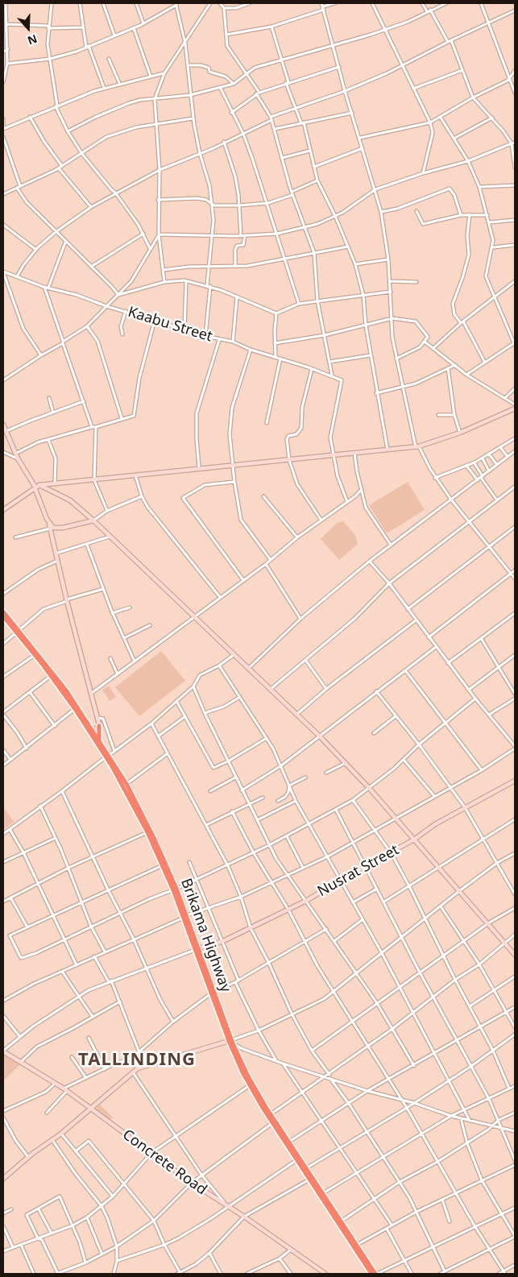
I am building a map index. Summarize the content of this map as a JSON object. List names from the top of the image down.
{
  "streets": {
    "highway": ["Brikama Highway"],
    "street": ["Kaabu Street", "Nusrat Street", "Concrete Road"]
  },
  "crossings": [
    ["Nusrat Street", "Brikama Highway"]
  ],
  "districts": ["TALLINDING"],
  "north": "bottom"
}
